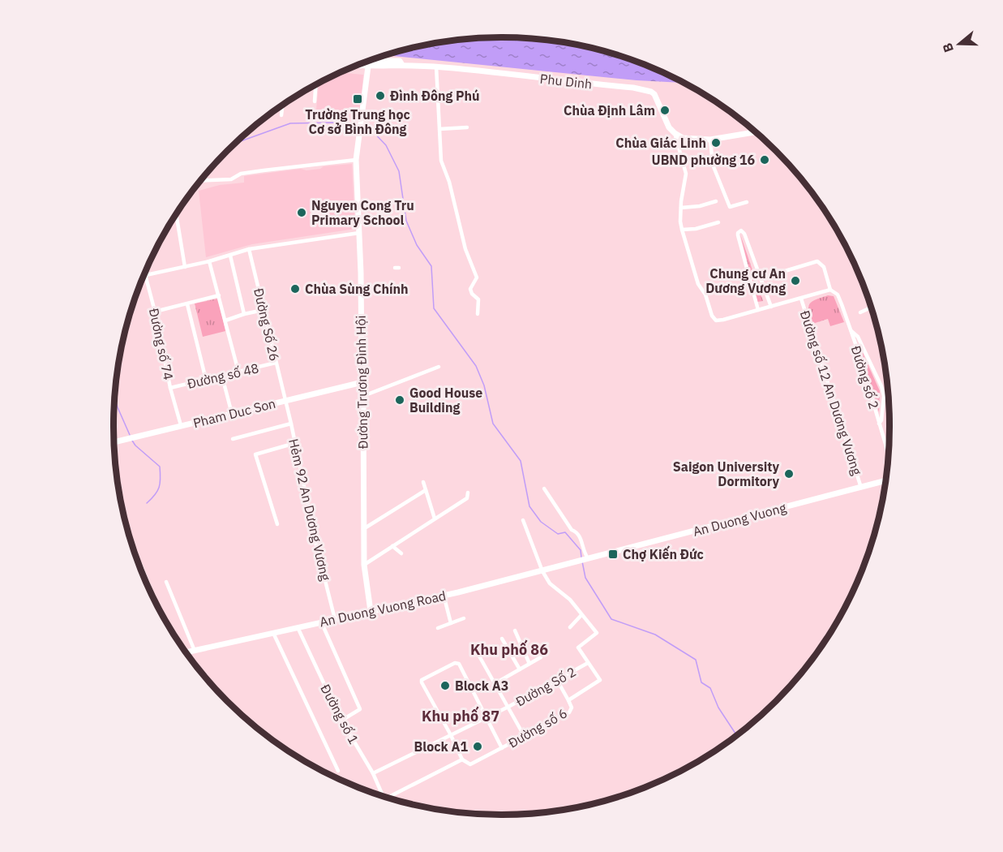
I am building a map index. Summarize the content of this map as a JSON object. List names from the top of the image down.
{
  "streets": {
    "street": [
      "Phu Dinh",
      "Đường Số 26",
      "Đường số 74",
      "Đường số 48",
      "Đường số 2",
      "Đường Trương Đình Hội",
      "Đường số 12 An Dương Vương",
      "Pham Duc Son",
      "Hẻm 92 An Dương Vương",
      "An Duong Vuong",
      "An Duong Vuong Road",
      "Đường Số 2",
      "Đường số 1",
      "Đường số 6"
    ]
  },
  "crossings": [
    ["Phu Dinh", "Đường Trương Đình Hội"],
    ["Đường Số 26", "Đường số 48"],
    ["Đường Số 26", "Pham Duc Son"],
    ["Đường Số 26", "Hẻm 92 An Dương Vương"],
    ["Đường số 74", "Đường số 48"],
    ["Đường số 74", "Pham Duc Son"],
    ["Đường số 48", "Pham Duc Son"],
    ["Đường Trương Đình Hội", "Pham Duc Son"],
    ["Đường Trương Đình Hội", "An Duong Vuong Road"],
    ["Đường số 12 An Dương Vương", "An Duong Vuong"],
    ["Pham Duc Son", "Hẻm 92 An Dương Vương"],
    ["Hẻm 92 An Dương Vương", "An Duong Vuong Road"],
    ["An Duong Vuong", "An Duong Vuong Road"],
    ["An Duong Vuong Road", "Đường số 1"],
    ["Đường Số 2", "Đường số 1"],
    ["Đường Số 2", "Đường số 6"]
  ],
  "districts": ["Khu phố 86", "Khu phố 87"],
  "places": {
    "other": [
      "Đình Đông Phú",
      "Chùa Định Lâm",
      "Chùa Giác Linh",
      "UBND phường 16",
      "Nguyen Cong Tru Primary School",
      "Chung cư An Dương Vương",
      "Chùa Sùng Chính",
      "Good House Building",
      "Saigon University Dormitory",
      "Block A3",
      "Block A1"
    ],
    "transit": ["Trường Trung học Cơ sở Bình Đông", "Chợ Kiến Đức"]
  },
  "north": "left"
}
